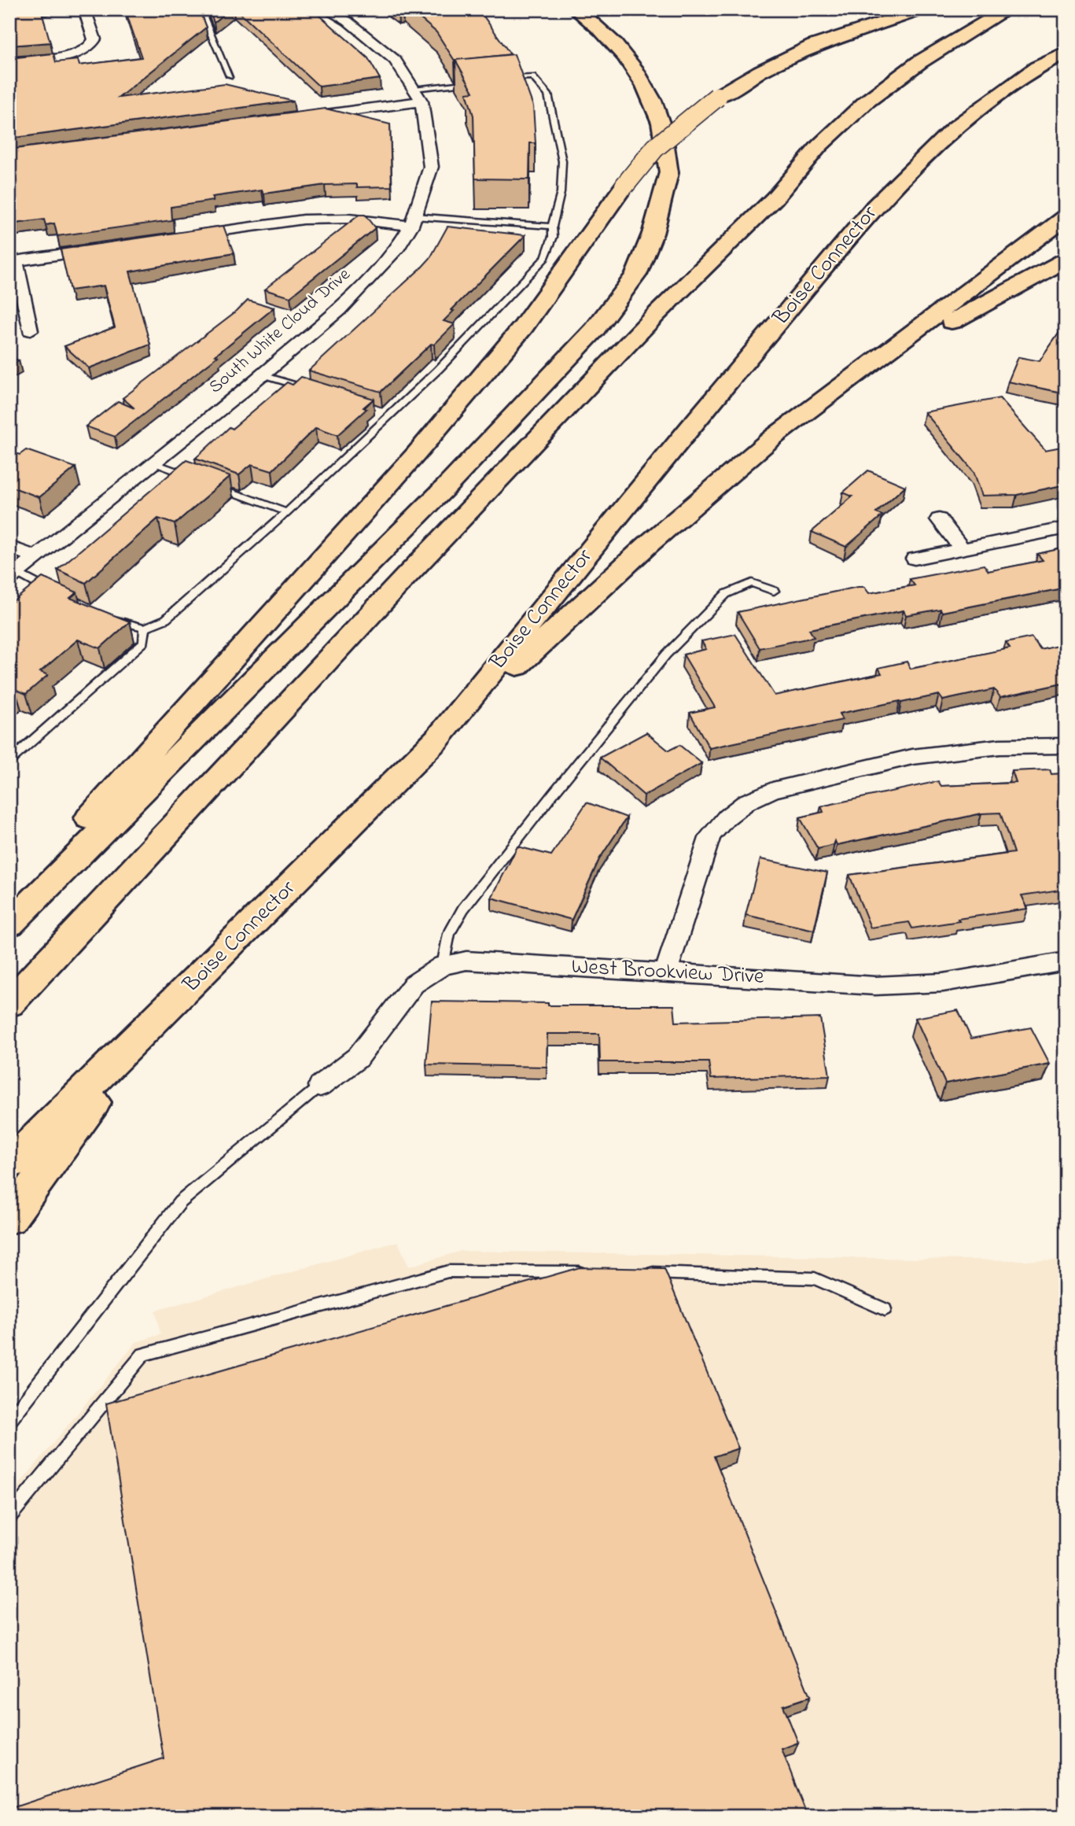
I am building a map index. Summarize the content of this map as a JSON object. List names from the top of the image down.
{
  "streets": {
    "highway": ["Boise Connector"],
    "street": ["South White Cloud Drive", "West Brookview Drive"]
  }
}
